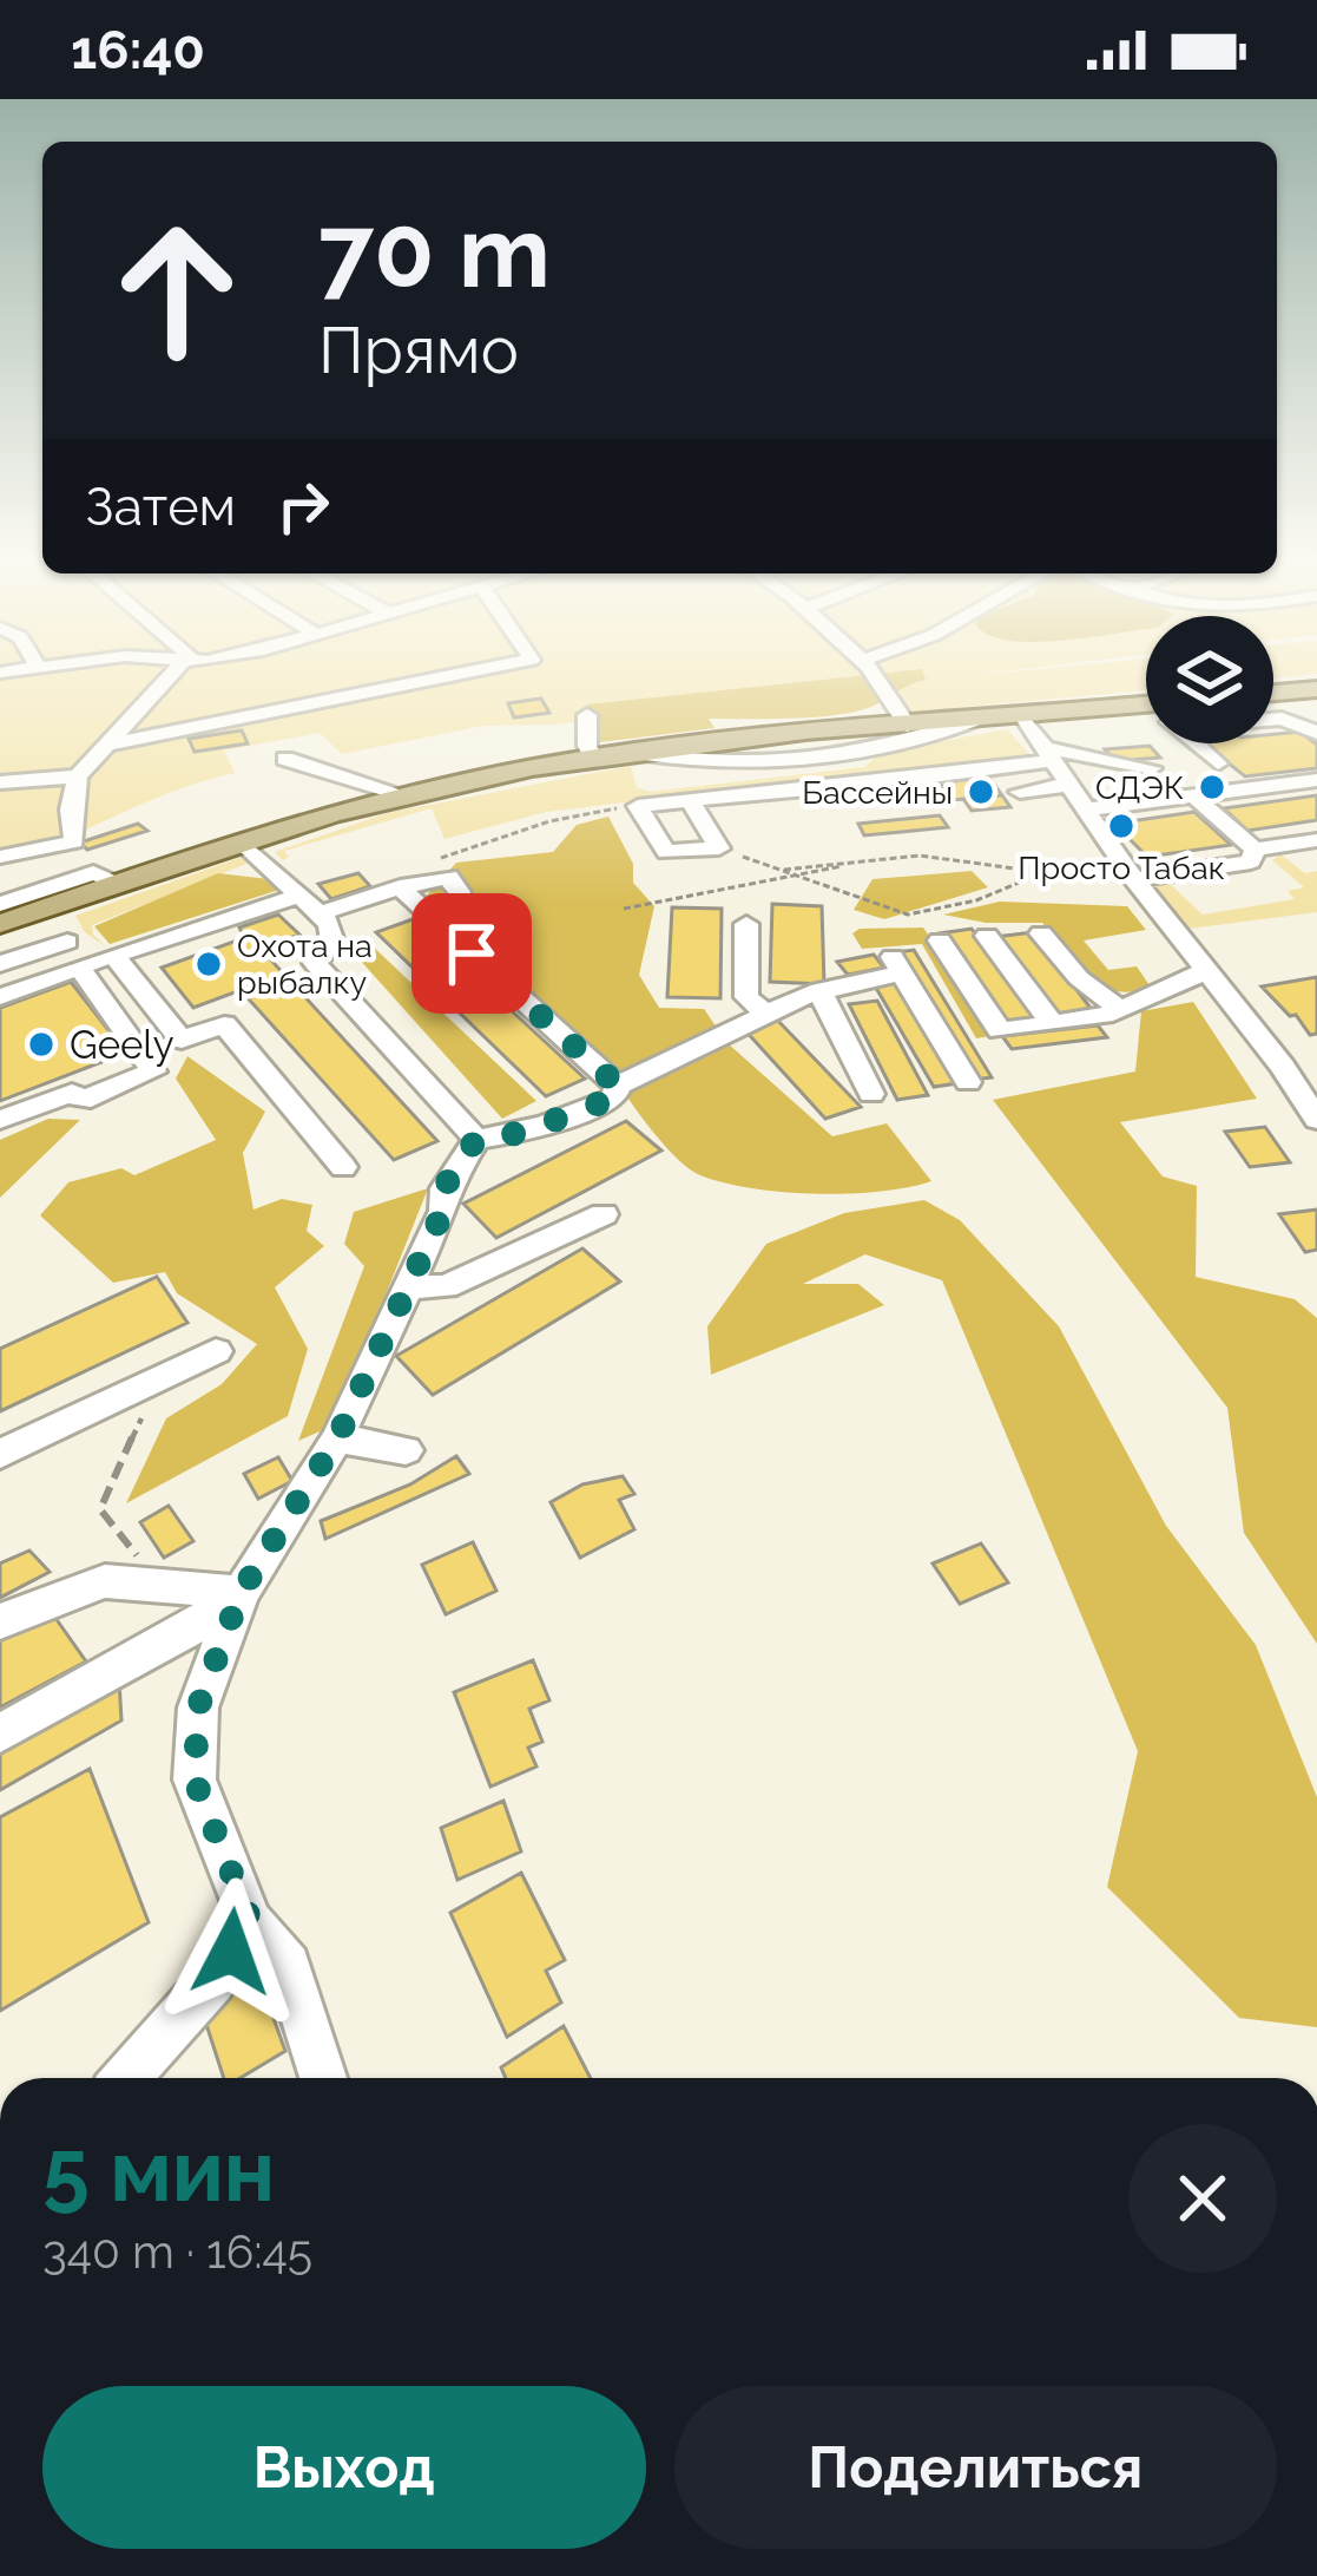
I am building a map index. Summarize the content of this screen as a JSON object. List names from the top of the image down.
{
  "places": [
    "СДЭК",
    "Бассейны",
    "Просто Табак",
    "Охота на рыбалку",
    "Geely"
  ],
  "page": {
    "status": "16:40",
    "turn": ["70 m", "Прямо"],
    "then": "Затем",
    "heading": ["5 мин", "340 m · 16:45"],
    "buttons": ["Выход", "Поделиться"]
  }
}
